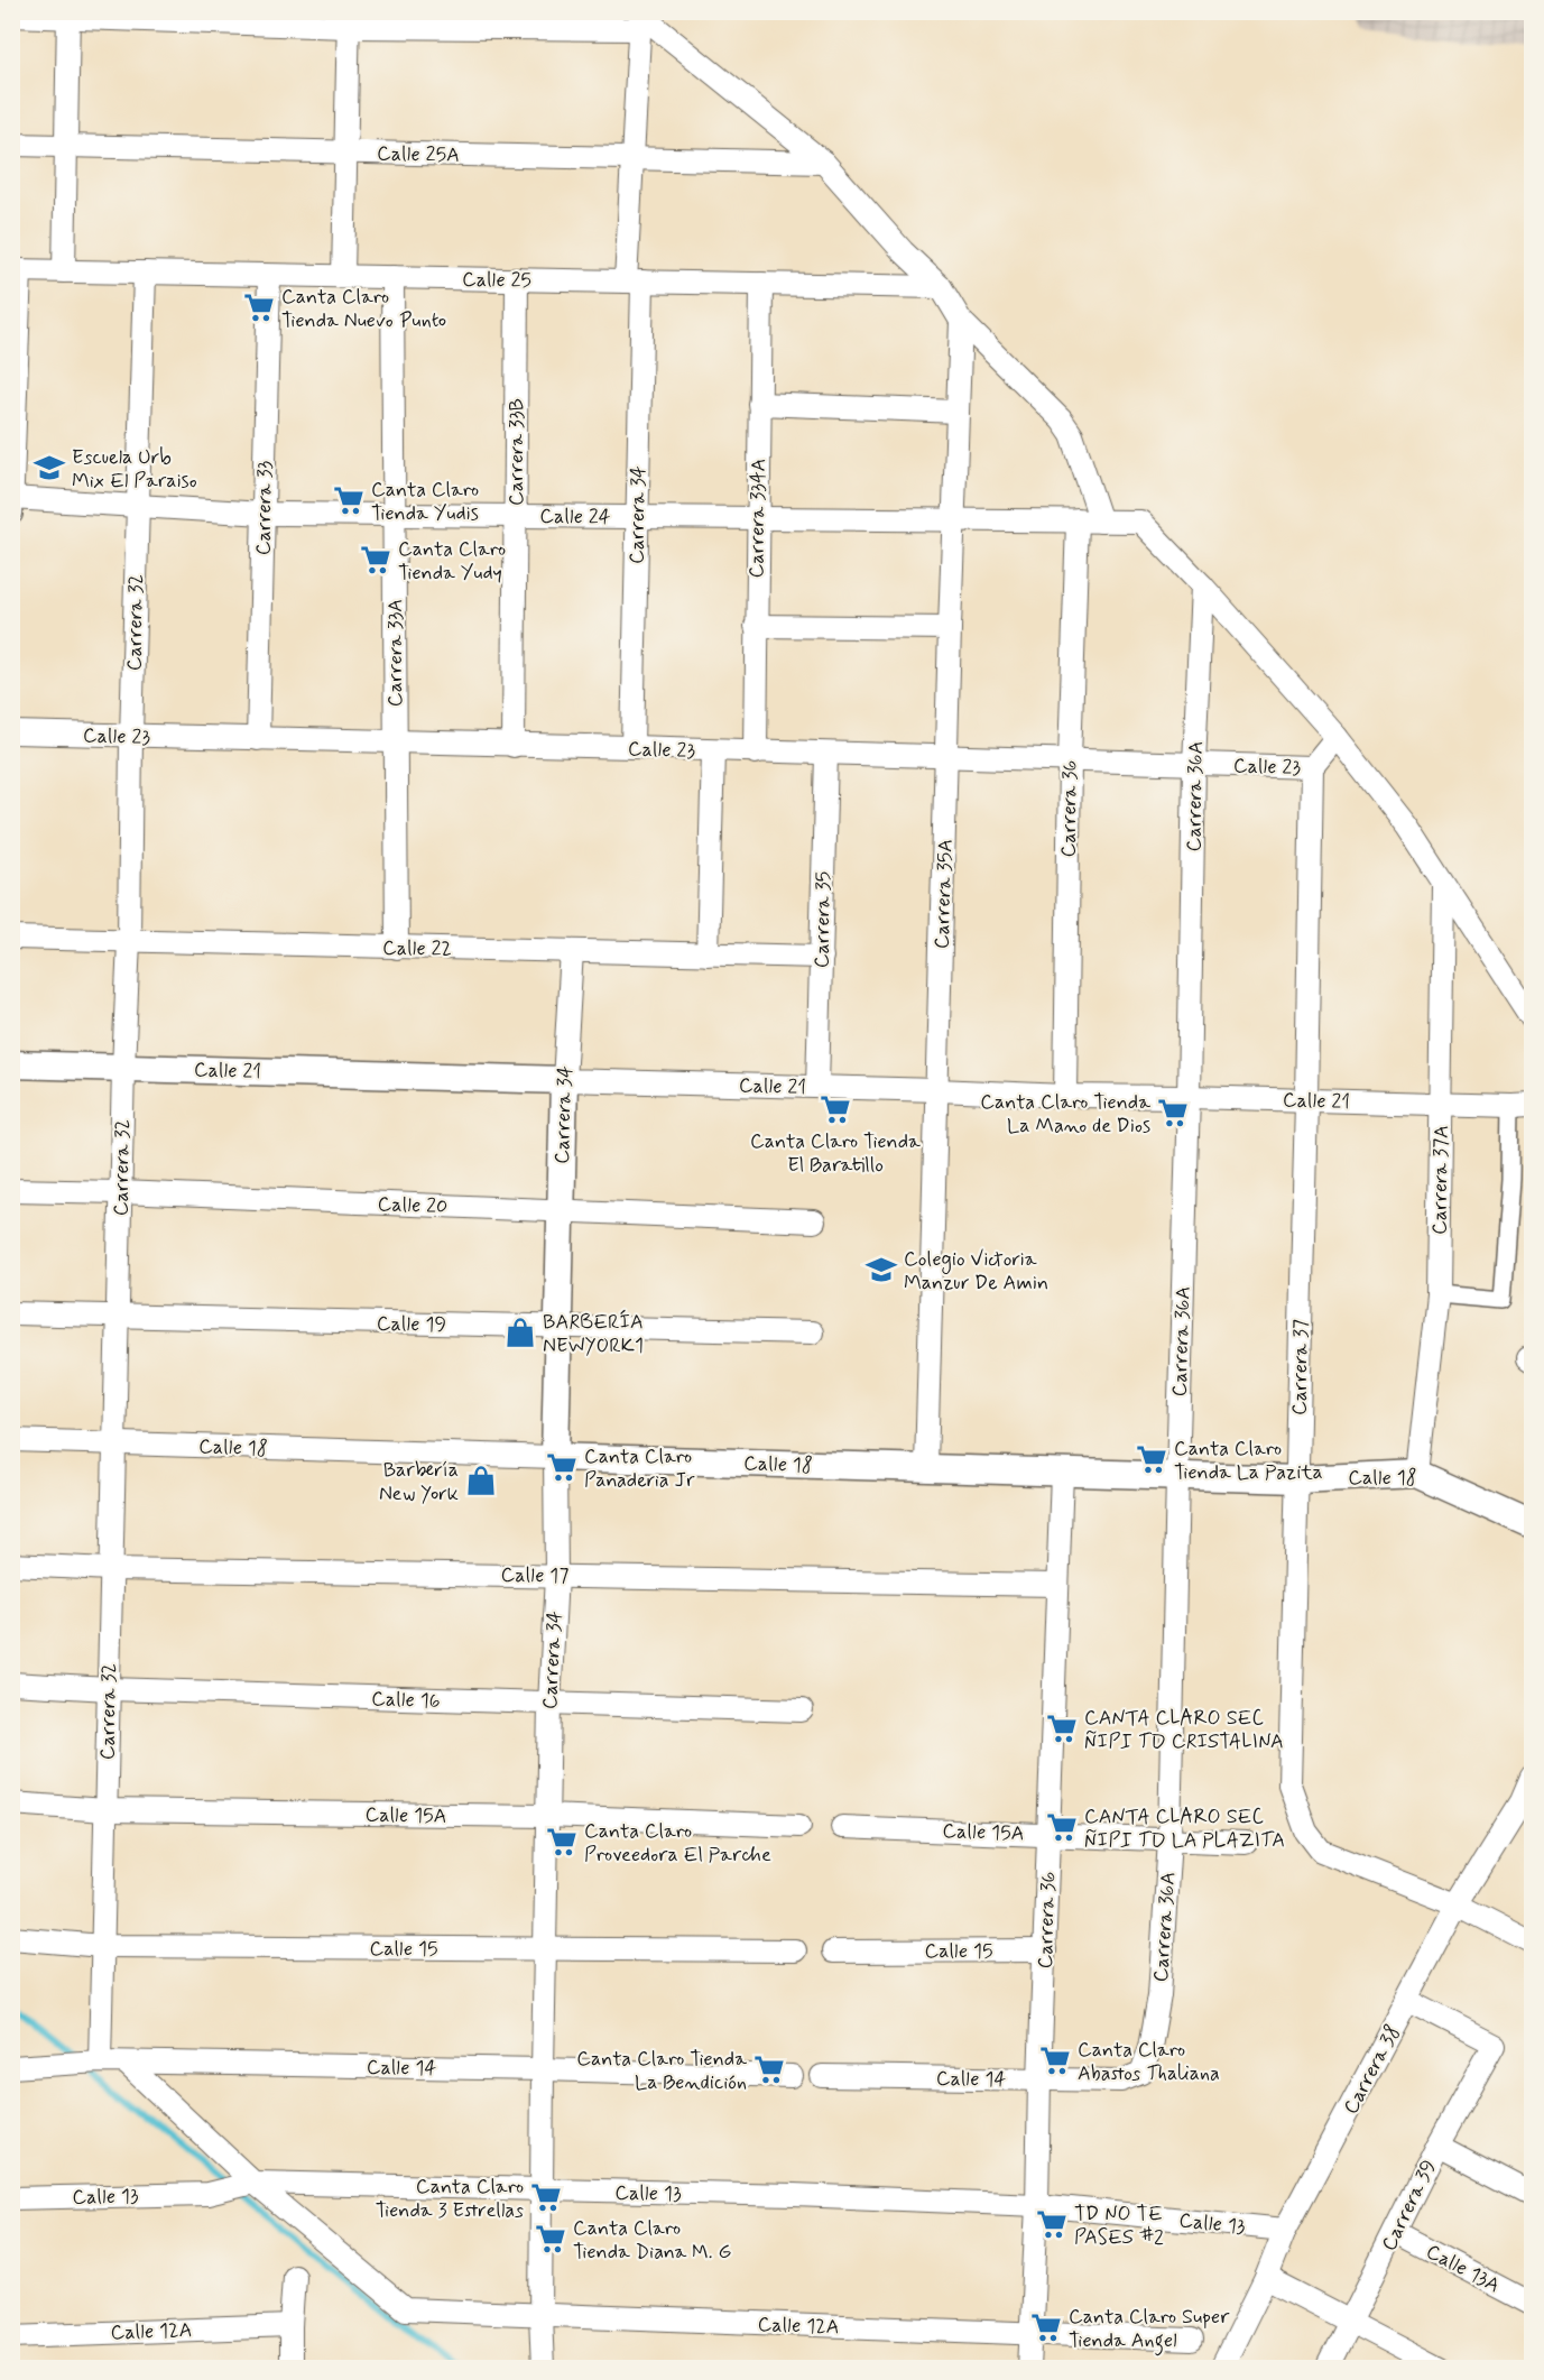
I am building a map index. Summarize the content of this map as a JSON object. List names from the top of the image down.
{
  "streets": {
    "street": [
      "Calle 25A",
      "Calle 25",
      "Carrera 33B",
      "Carrera 33",
      "Carrera 34",
      "Calle 24",
      "Carrera 334A",
      "Carrera 32",
      "Carrera 33A",
      "Calle 23",
      "Carrera 36A",
      "Carrera 36",
      "Carrera 35A",
      "Carrera 35",
      "Calle 22",
      "Calle 21",
      "Carrera 37A",
      "Calle 20",
      "Calle 19",
      "Carrera 37",
      "Calle 18",
      "Calle 17",
      "Calle 16",
      "Calle 15A",
      "Calle 15",
      "Calle 14",
      "Carrera 38",
      "Calle 13",
      "Carrera 39",
      "Calle 13A",
      "Calle 12A"
    ]
  },
  "crossings": [
    ["Calle 25A", "Carrera 34"],
    ["Calle 25", "Carrera 33B"],
    ["Calle 25", "Carrera 33"],
    ["Calle 25", "Carrera 34"],
    ["Calle 25", "Carrera 334A"],
    ["Calle 25", "Carrera 32"],
    ["Calle 25", "Carrera 33A"],
    ["Carrera 33B", "Calle 24"],
    ["Carrera 33B", "Calle 23"],
    ["Carrera 33", "Calle 24"],
    ["Carrera 33", "Calle 23"],
    ["Carrera 34", "Calle 24"],
    ["Carrera 34", "Calle 23"],
    ["Carrera 34", "Calle 22"],
    ["Carrera 34", "Calle 21"],
    ["Carrera 34", "Calle 20"],
    ["Carrera 34", "Calle 19"],
    ["Carrera 34", "Calle 18"],
    ["Carrera 34", "Calle 17"],
    ["Carrera 34", "Calle 16"],
    ["Carrera 34", "Calle 15A"],
    ["Carrera 34", "Calle 15"],
    ["Carrera 34", "Calle 14"],
    ["Carrera 34", "Calle 13"],
    ["Carrera 34", "Calle 12A"],
    ["Calle 24", "Carrera 334A"],
    ["Calle 24", "Carrera 32"],
    ["Calle 24", "Carrera 33A"],
    ["Calle 24", "Carrera 36A"],
    ["Calle 24", "Carrera 36"],
    ["Calle 24", "Carrera 35A"],
    ["Carrera 334A", "Calle 23"],
    ["Carrera 32", "Calle 23"],
    ["Carrera 32", "Calle 22"],
    ["Carrera 32", "Calle 21"],
    ["Carrera 32", "Calle 20"],
    ["Carrera 32", "Calle 19"],
    ["Carrera 32", "Calle 18"],
    ["Carrera 32", "Calle 17"],
    ["Carrera 32", "Calle 16"],
    ["Carrera 32", "Calle 15A"],
    ["Carrera 32", "Calle 15"],
    ["Carrera 32", "Calle 14"],
    ["Carrera 33A", "Calle 23"],
    ["Carrera 33A", "Calle 22"],
    ["Calle 23", "Carrera 36A"],
    ["Calle 23", "Carrera 36"],
    ["Calle 23", "Carrera 35A"],
    ["Calle 23", "Carrera 35"],
    ["Calle 23", "Carrera 37"],
    ["Carrera 36A", "Calle 21"],
    ["Carrera 36A", "Calle 18"],
    ["Carrera 36A", "Calle 15A"],
    ["Carrera 36A", "Calle 14"],
    ["Carrera 36", "Calle 21"],
    ["Carrera 36", "Calle 18"],
    ["Carrera 36", "Calle 17"],
    ["Carrera 36", "Calle 15A"],
    ["Carrera 36", "Calle 15"],
    ["Carrera 36", "Calle 14"],
    ["Carrera 36", "Calle 13"],
    ["Carrera 36", "Calle 12A"],
    ["Carrera 35A", "Calle 21"],
    ["Carrera 35A", "Calle 18"],
    ["Carrera 35", "Calle 22"],
    ["Carrera 35", "Calle 21"],
    ["Calle 21", "Carrera 37A"],
    ["Calle 21", "Carrera 37"],
    ["Carrera 37A", "Calle 18"],
    ["Carrera 37", "Calle 18"],
    ["Carrera 37", "Carrera 38"],
    ["Carrera 38", "Calle 13"],
    ["Carrera 38", "Carrera 39"],
    ["Calle 13", "Calle 12A"],
    ["Carrera 39", "Calle 13A"]
  ],
  "places": {
    "supermarket": [
      "Canta Claro Tienda Nuevo Punto",
      "Canta Claro Tienda Yudis",
      "Canta Claro Tienda Yudy",
      "Canta Claro Tienda El Baratillo",
      "Canta Claro Tienda La Mano de Dios",
      "Canta Claro Tienda La Pazita",
      "Canta Claro Panaderia Jr",
      "CANTA CLARO SEC ÑIPI TD CRISTALINA",
      "CANTA CLARO SEC ÑIPI TD LA PLAZITA",
      "Canta Claro Proveedora El Parche",
      "Canta Claro Abastos Thaliana",
      "Canta Claro Tienda La Bendición",
      "Canta Claro Tienda 3 Estrellas",
      "TD NO TE PASES #2",
      "Canta Claro Tienda Diana M. G",
      "Canta Claro Super Tienda Angel"
    ],
    "school or university": ["Escuela Urb Mix El Paraiso", "Colegio Victoria Manzur De Amin"],
    "shop": ["BARBERÍA NEWYORK1", "Barbería New York"]
  }
}
